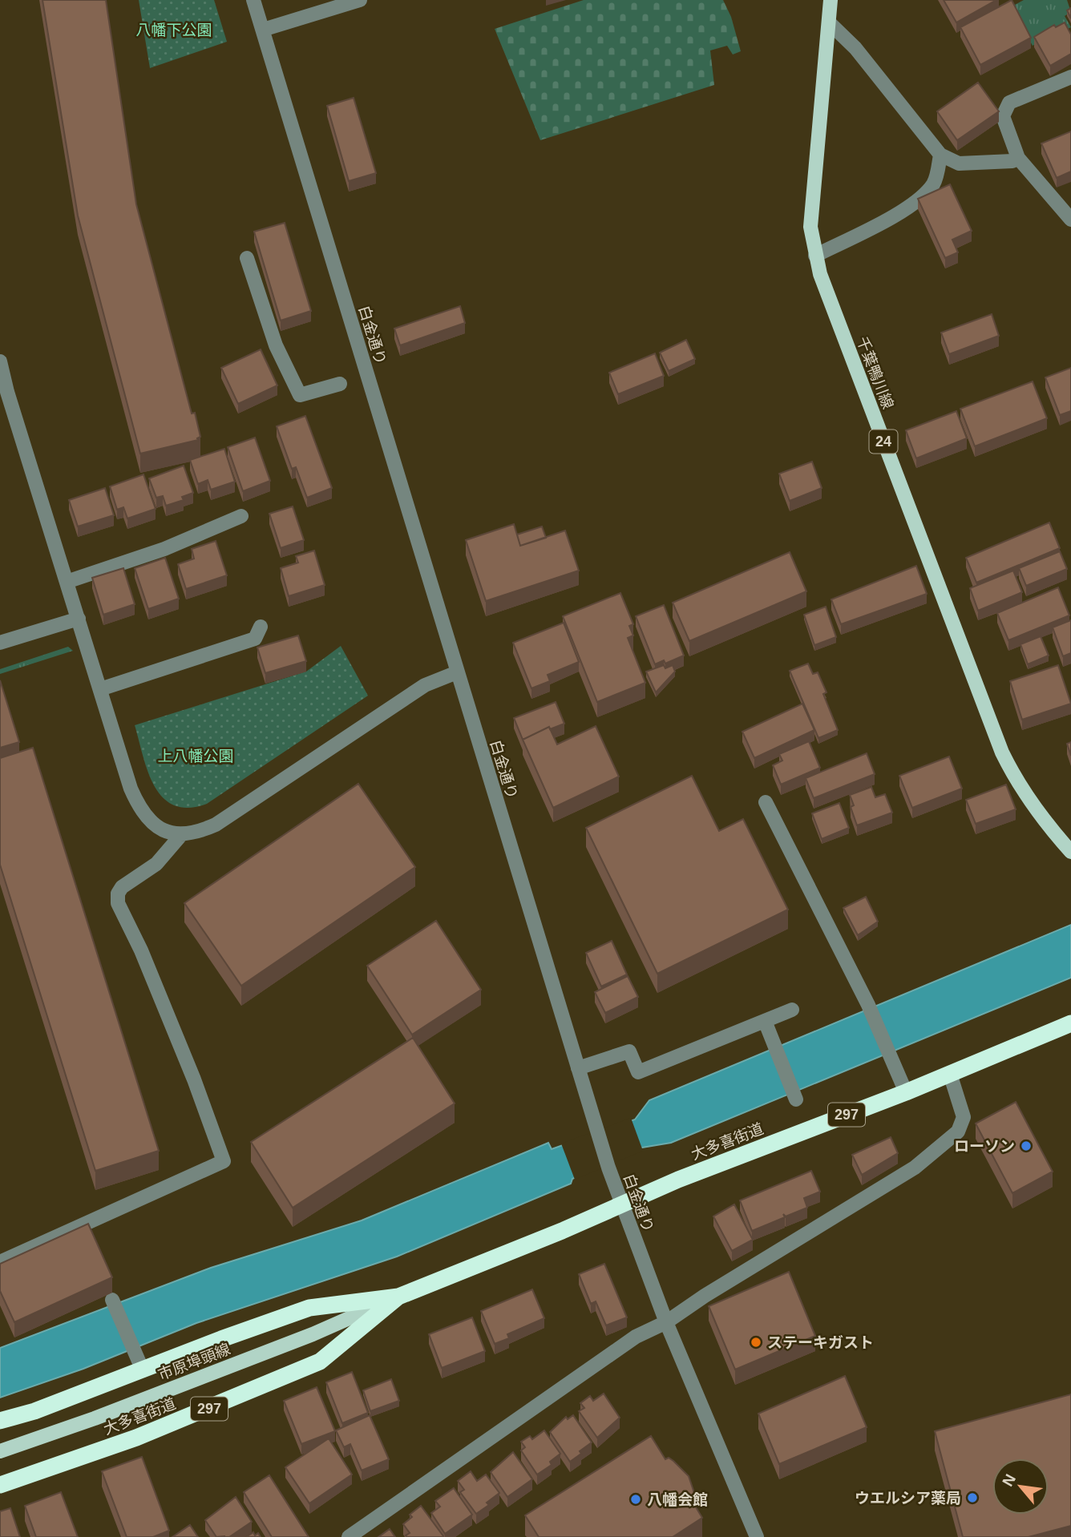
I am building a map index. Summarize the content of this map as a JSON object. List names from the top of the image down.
{
  "streets": {
    "highway": ["297", "大多喜街道"],
    "main road": ["千葉鴨川線", "24", "市原埠頭線"],
    "street": ["白金通り"]
  },
  "crossings": [
    ["白金通り", "大多喜街道"],
    ["大多喜街道", "市原埠頭線"]
  ],
  "parks": ["八幡下公園", "上八幡公園"],
  "places": [
    "ローソン",
    "ステーキガスト",
    "ウエルシア薬局",
    "八幡会館"
  ],
  "north": "top left"
}
